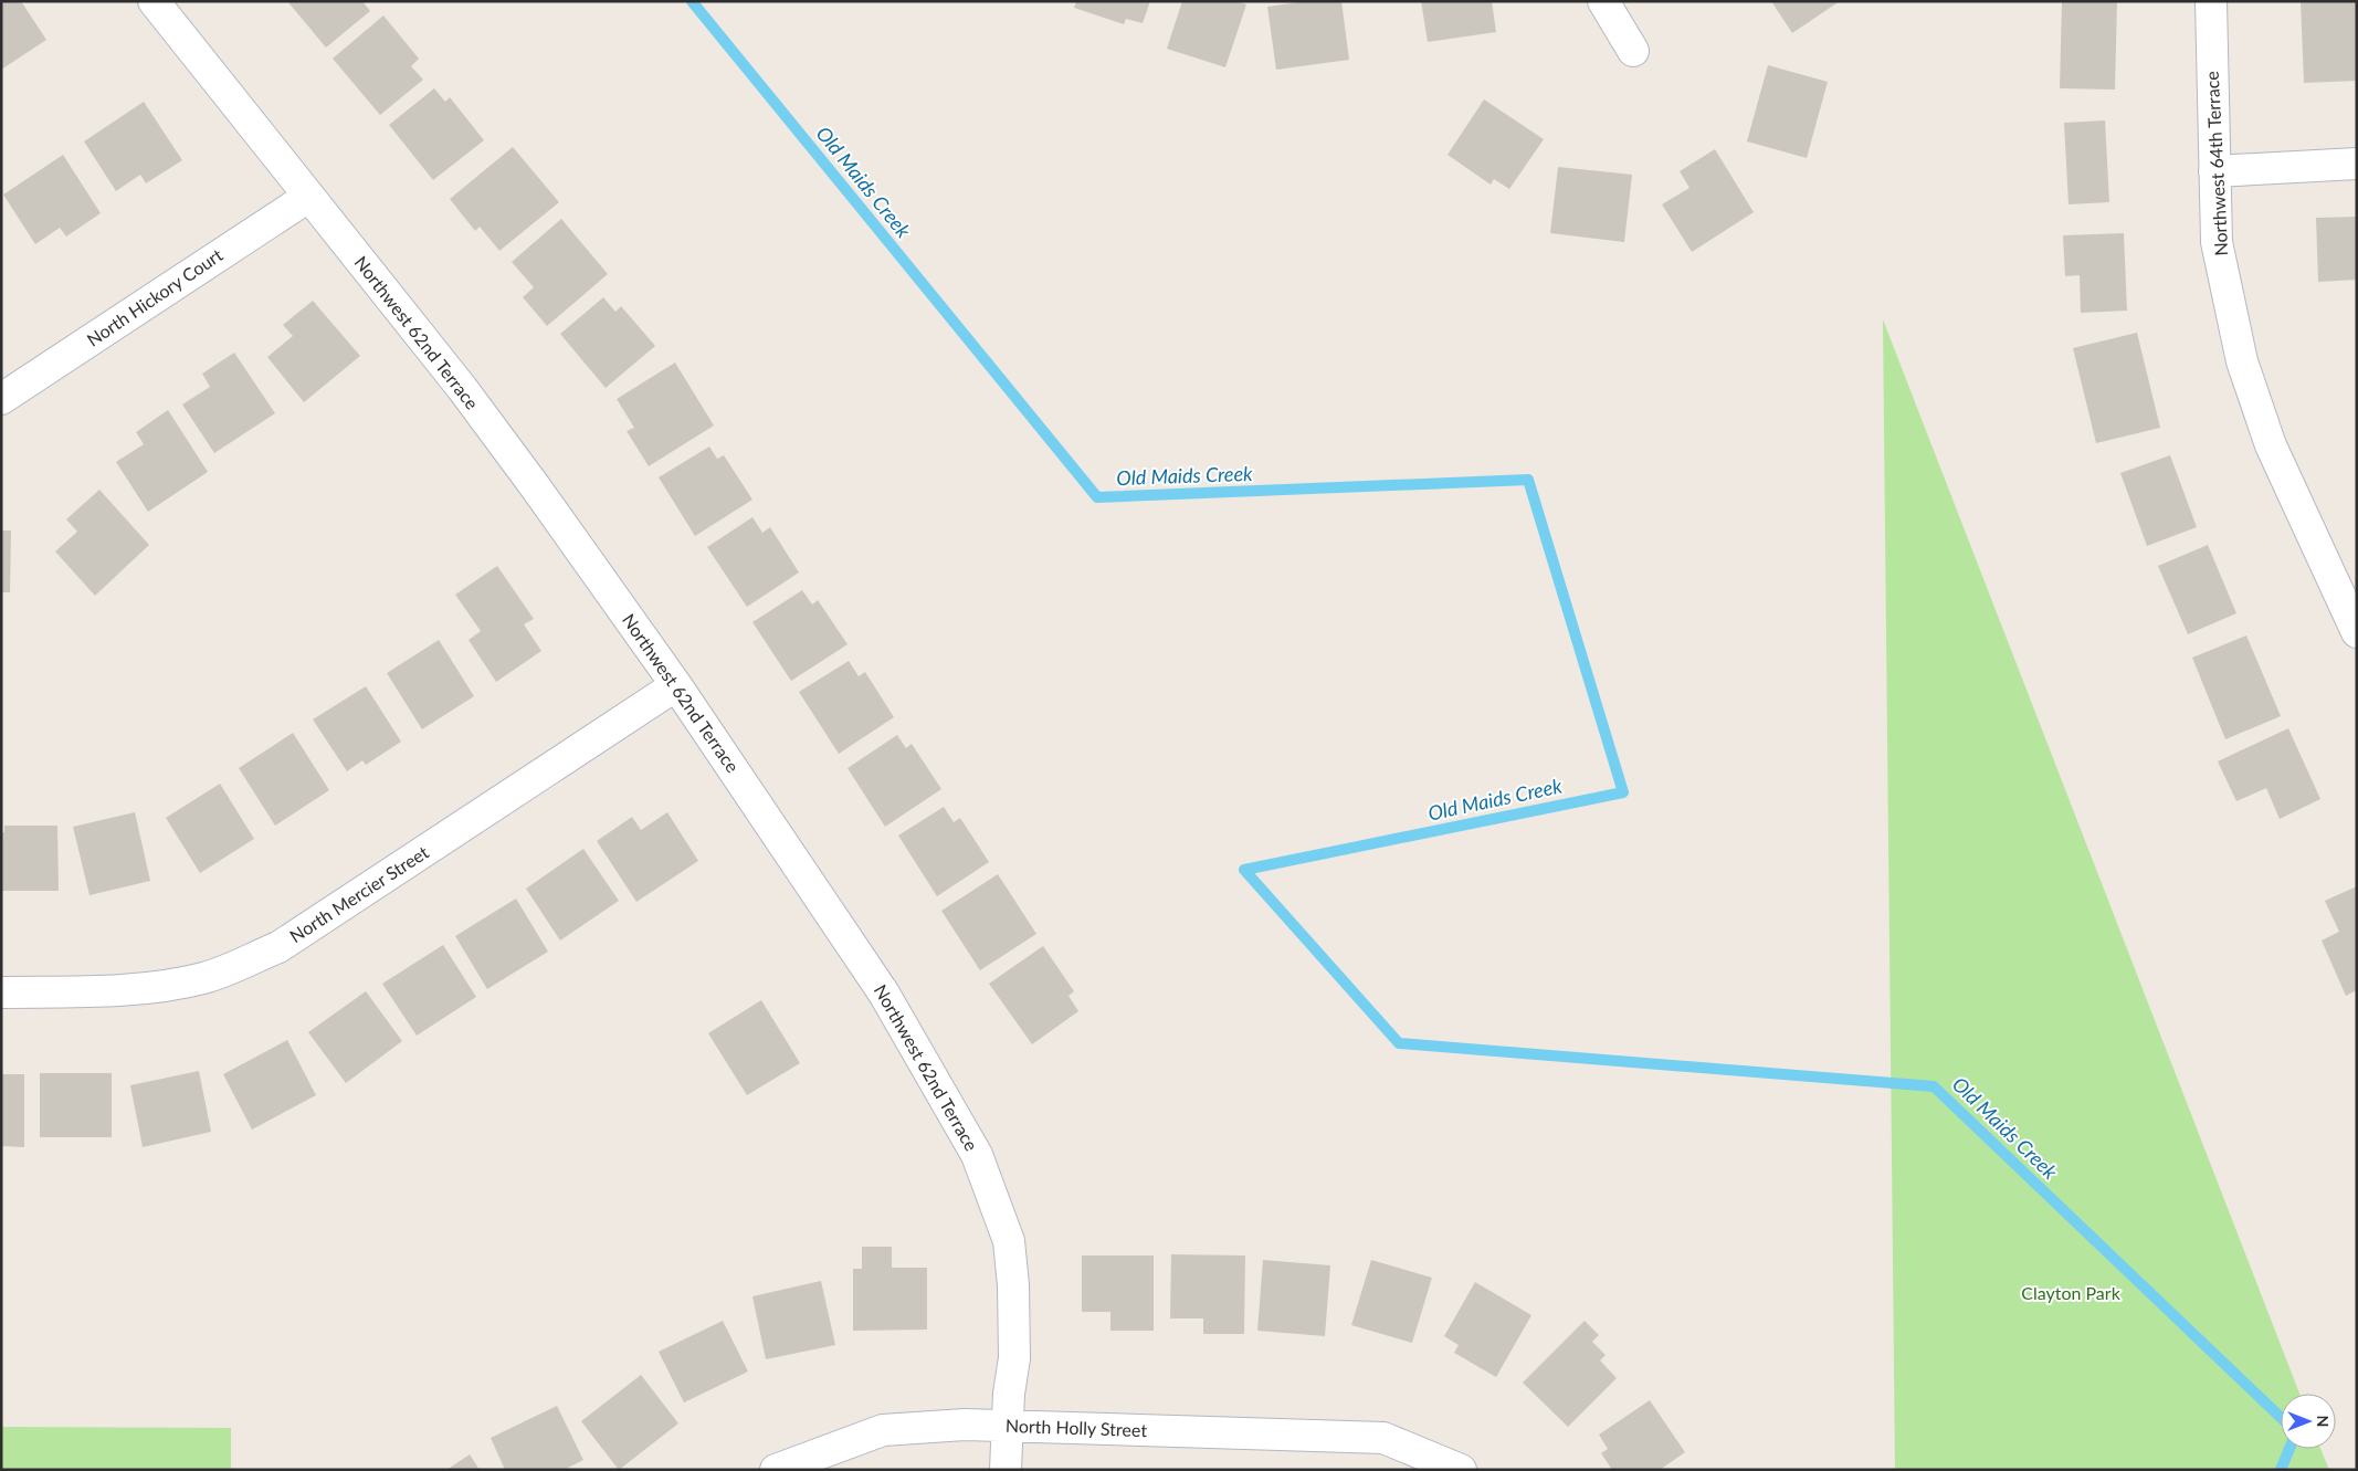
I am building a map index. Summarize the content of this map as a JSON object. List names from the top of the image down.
{
  "streets": {
    "street": [
      "Northwest 64th Terrace",
      "North Hickory Court",
      "Northwest 62nd Terrace",
      "North Mercier Street",
      "North Holly Street"
    ]
  },
  "crossings": [
    ["North Hickory Court", "Northwest 62nd Terrace"],
    ["Northwest 62nd Terrace", "North Mercier Street"],
    ["Northwest 62nd Terrace", "North Holly Street"]
  ],
  "water": ["Old Maids Creek"],
  "parks": ["Clayton Park"],
  "north": "right"
}
